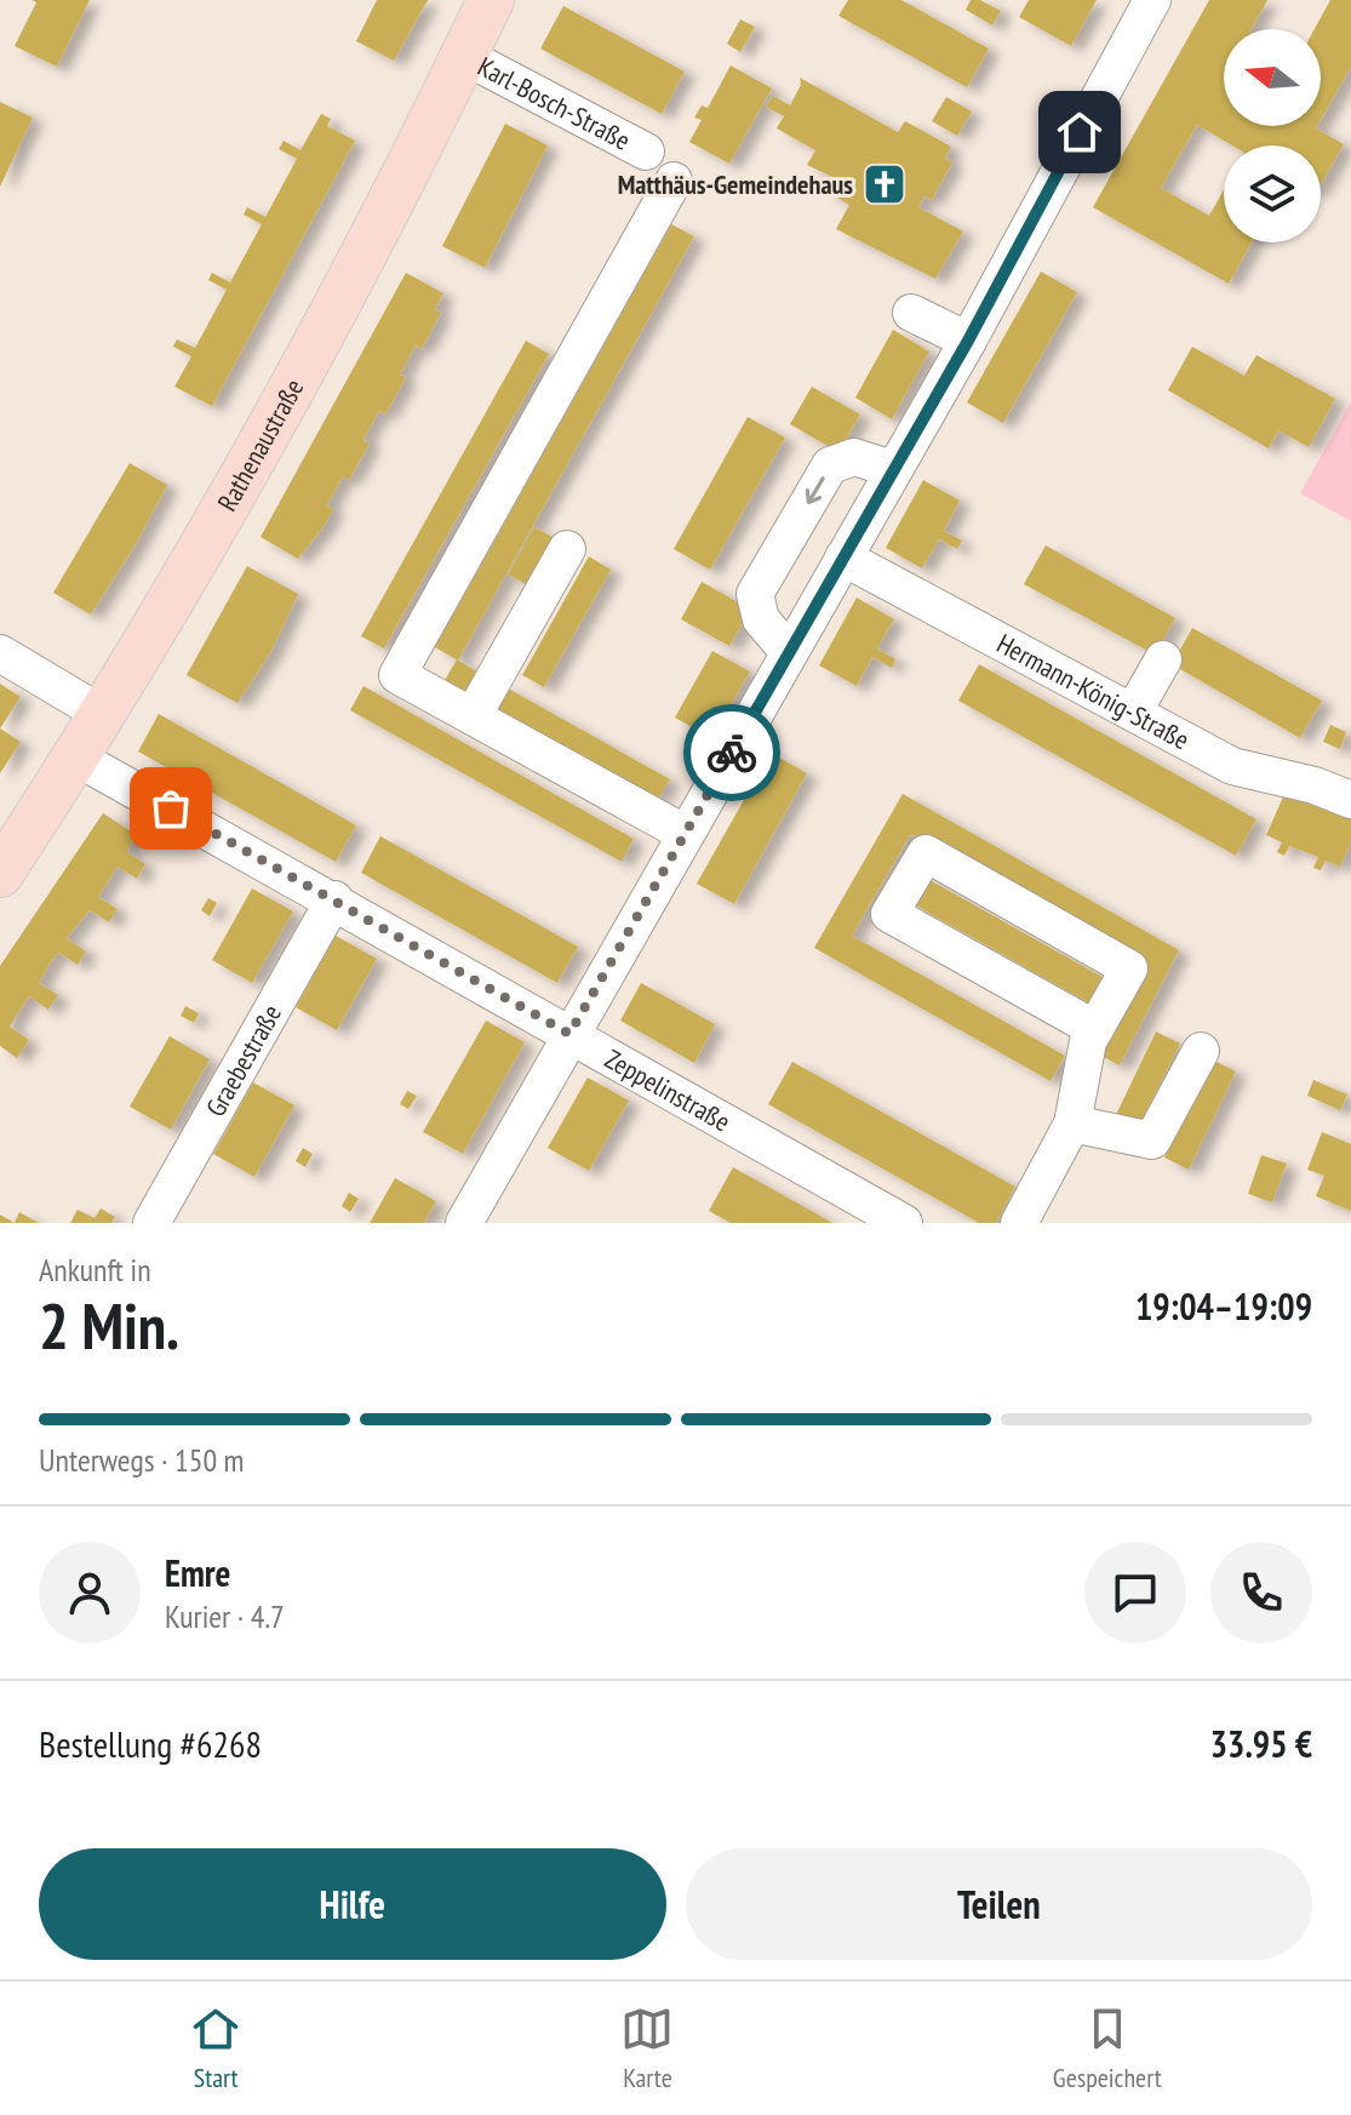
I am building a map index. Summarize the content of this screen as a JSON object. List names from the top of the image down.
{
  "streets": {
    "main road": ["Rathenaustraße"],
    "street": [
      "Karl-Bosch-Straße",
      "Hermann-König-Straße",
      "Graebestraße",
      "Zeppelinstraße"
    ]
  },
  "crossings": [
    ["Karl-Bosch-Straße", "Rathenaustraße"],
    ["Rathenaustraße", "Zeppelinstraße"],
    ["Graebestraße", "Zeppelinstraße"]
  ],
  "places": {
    "church": ["Matthäus-Gemeindehaus"]
  },
  "north": "left",
  "page": {
    "heading": ["2 Min.", "Ankunft in", "19:04–19:09"],
    "panel": [
      "Emre",
      "Kurier · 4.7",
      "Bestellung #6268",
      "33.95 €"
    ],
    "bar": "Unterwegs · 150 m",
    "buttons": ["Hilfe", "Teilen"],
    "tabs": ["Start", "Karte", "Gespeichert"]
  }
}
